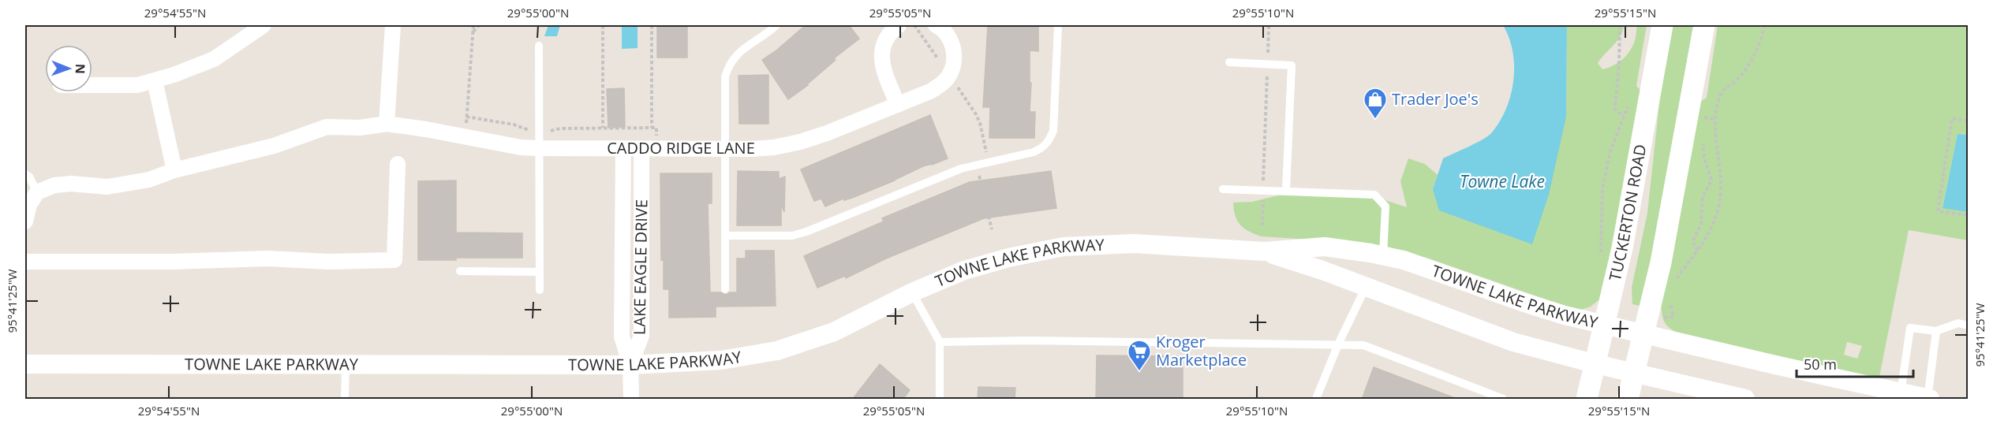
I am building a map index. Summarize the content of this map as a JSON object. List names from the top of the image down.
{
  "streets": {
    "main road": ["TUCKERTON ROAD"],
    "street": ["CADDO RIDGE LANE", "TOWNE LAKE PARKWAY", "LAKE EAGLE DRIVE"]
  },
  "crossings": [
    ["CADDO RIDGE LANE", "LAKE EAGLE DRIVE"],
    ["TUCKERTON ROAD", "TOWNE LAKE PARKWAY"],
    ["TOWNE LAKE PARKWAY", "LAKE EAGLE DRIVE"]
  ],
  "water": ["Towne Lake"],
  "places": {
    "shop": ["Trader Joe's"],
    "supermarket": ["Kroger Marketplace"]
  },
  "scale_bar": "50 m",
  "north": "right",
  "coordinates": [
    "29°54'55\"N",
    "29°55'00\"N",
    "29°55'05\"N",
    "29°55'10\"N",
    "29°55'15\"N",
    "95°41'25\"W"
  ]
}
